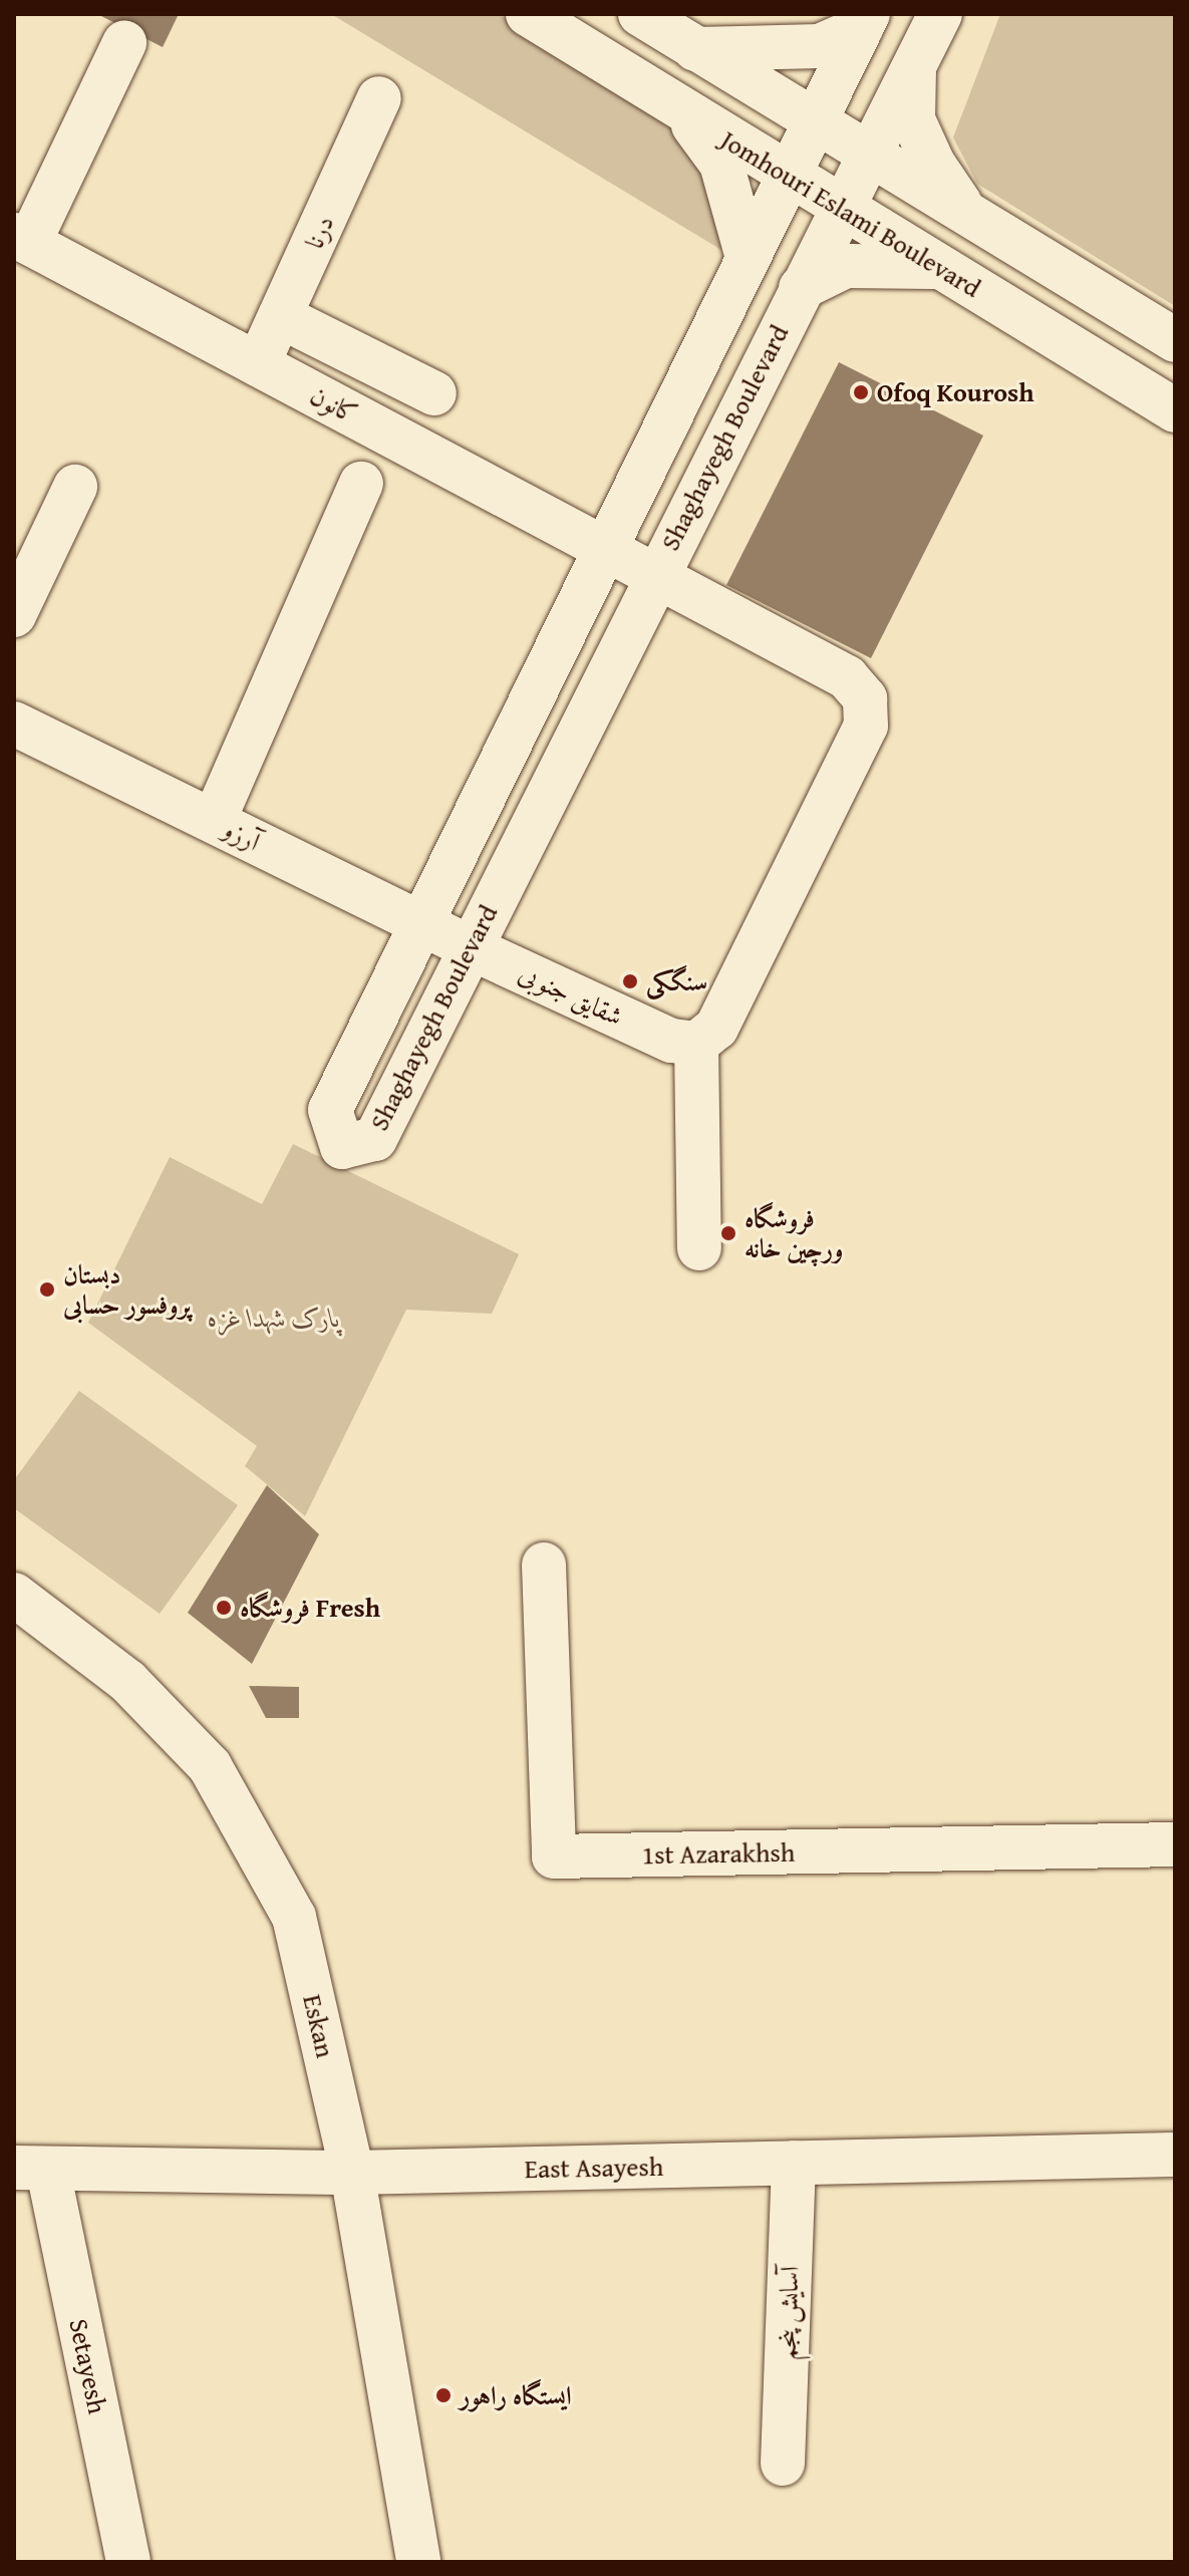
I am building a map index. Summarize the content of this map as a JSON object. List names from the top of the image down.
{
  "streets": {
    "street": [
      "Jomhouri Eslami Boulevard",
      "درنا",
      "کانون",
      "Shaghayegh Boulevard",
      "آرزو",
      "شقایق جنوبی",
      "1st Azarakhsh",
      "Eskan",
      "East Asayesh",
      "آسایش پنجم",
      "Setayesh"
    ]
  },
  "crossings": [
    ["Jomhouri Eslami Boulevard", "Shaghayegh Boulevard"],
    ["درنا", "کانون"],
    ["کانون", "Shaghayegh Boulevard"],
    ["Shaghayegh Boulevard", "آرزو"],
    ["Shaghayegh Boulevard", "شقایق جنوبی"],
    ["آرزو", "شقایق جنوبی"],
    ["Eskan", "East Asayesh"],
    ["East Asayesh", "آسایش پنجم"],
    ["East Asayesh", "Setayesh"]
  ],
  "parks": ["پارک شهدا غزه"],
  "places": [
    "Ofoq Kourosh",
    "سنگکی",
    "فروشگاه ورچین خانه",
    "دبستان پروفسور حسابی",
    "فروشگاه Fresh",
    "ایستگاه راهور"
  ]
}
